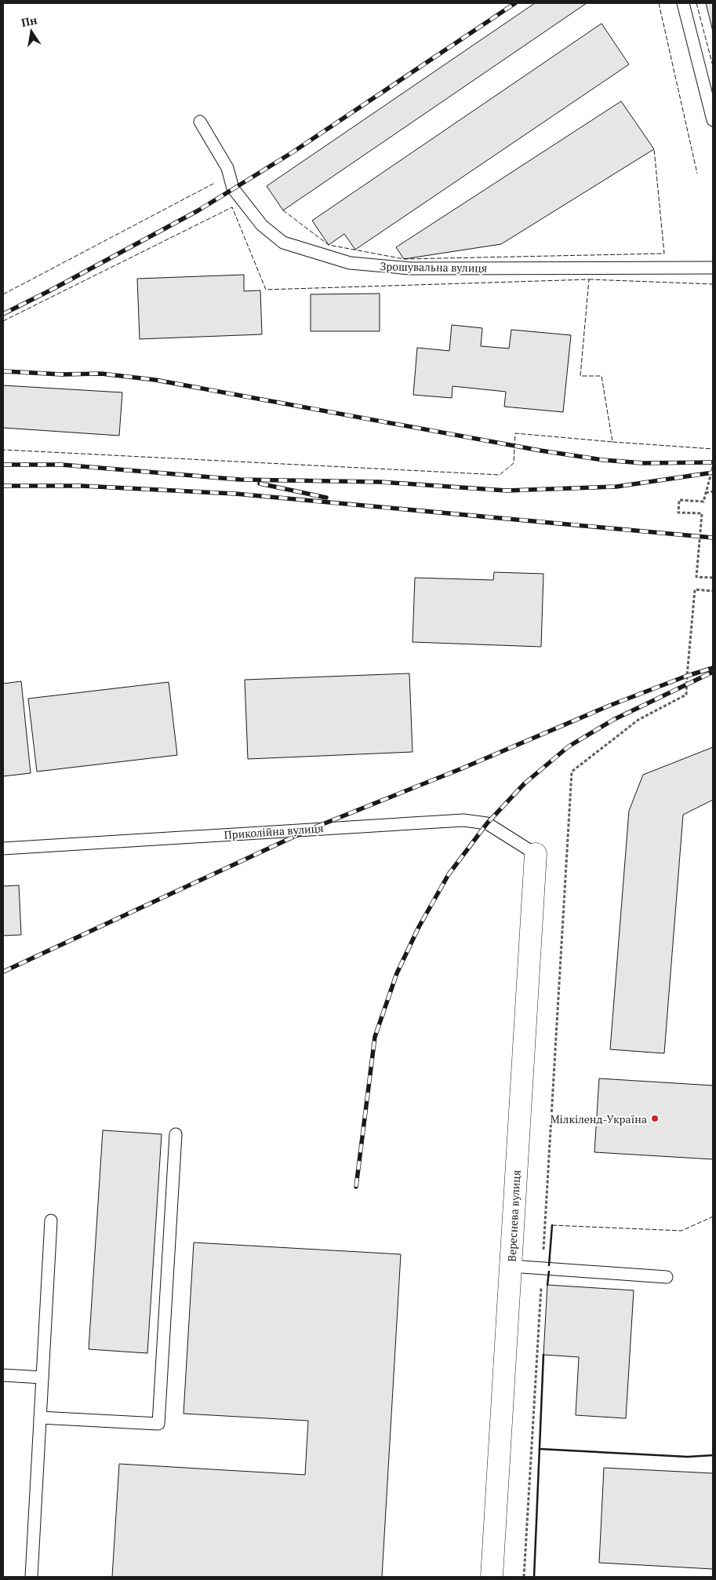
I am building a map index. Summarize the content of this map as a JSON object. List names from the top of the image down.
{
  "streets": {
    "street": ["Вереснева вулиця"],
    "lane": ["Зрошувальна вулиця", "Приколійна вулиця"]
  },
  "crossings": [
    ["Приколійна вулиця", "Вереснева вулиця"]
  ],
  "places": ["Мілкіленд-Україна"],
  "north": "top"
}
